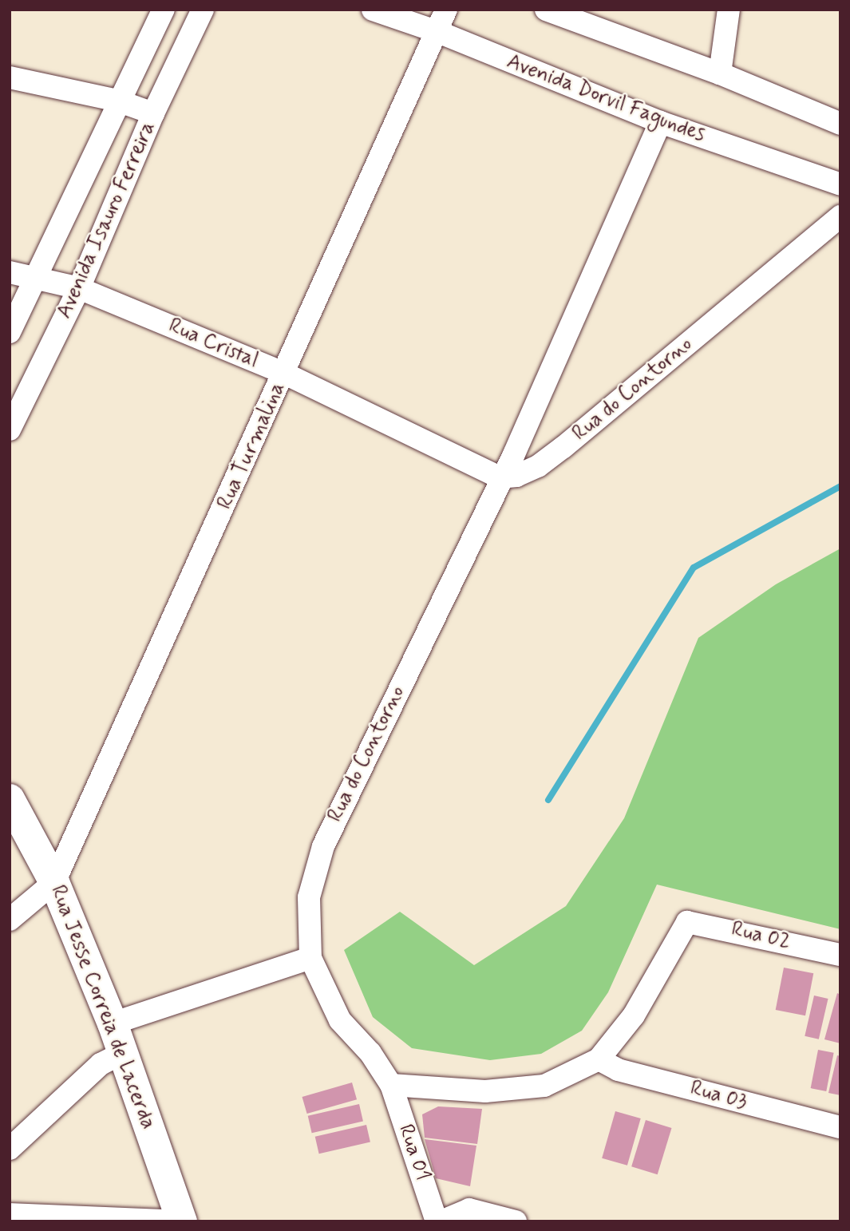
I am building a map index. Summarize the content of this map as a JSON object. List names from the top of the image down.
{
  "streets": {
    "main road": ["Rua Jesse Correia de Lacerda"],
    "street": [
      "Avenida Dorvil Fagundes",
      "Avenida Isauro Ferreira",
      "Rua Cristal",
      "Rua do Contorno",
      "Rua Turmalina",
      "Rua 02",
      "Rua 03",
      "Rua 01"
    ]
  },
  "crossings": [
    ["Avenida Dorvil Fagundes", "Rua Turmalina"],
    ["Avenida Isauro Ferreira", "Rua Cristal"],
    ["Rua Cristal", "Rua do Contorno"],
    ["Rua Cristal", "Rua Turmalina"],
    ["Rua do Contorno", "Rua 01"],
    ["Rua Turmalina", "Rua Jesse Correia de Lacerda"],
    ["Rua 02", "Rua 03"]
  ]
}
